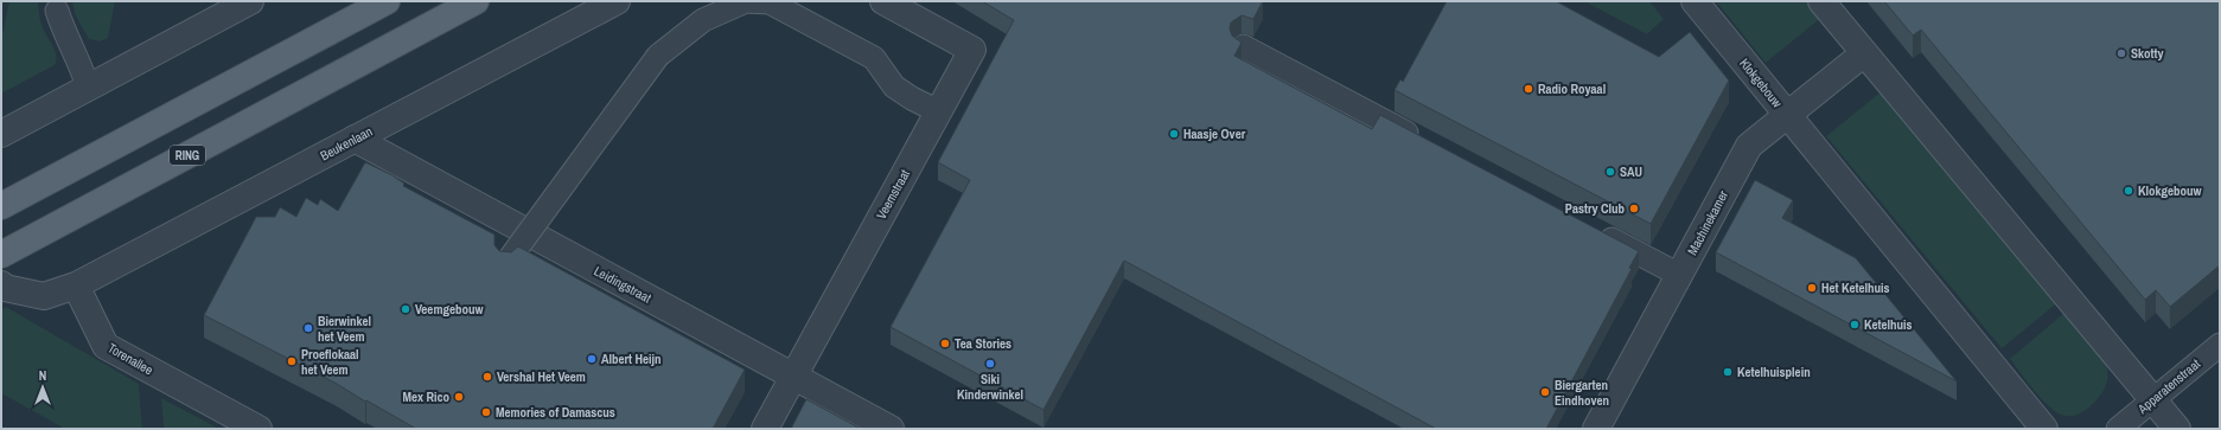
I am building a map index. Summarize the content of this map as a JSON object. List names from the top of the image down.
{
  "streets": {
    "main road": ["RING"],
    "street": [
      "Klokgebouw",
      "Beukenlaan",
      "Veemstraat",
      "Machinekamer",
      "Leidingstraat",
      "Torenallee"
    ],
    "lane": ["Apparatenstraat"]
  },
  "crossings": [
    ["Klokgebouw", "Machinekamer"],
    ["Beukenlaan", "Leidingstraat"],
    ["Beukenlaan", "Torenallee"],
    ["Veemstraat", "Leidingstraat"]
  ],
  "places": [
    "Skotty",
    "Radio Royaal",
    "Haasje Over",
    "SAU",
    "Klokgebouw",
    "Pastry Club",
    "Het Ketelhuis",
    "Veemgebouw",
    "Ketelhuis",
    "Bierwinkel het Veem",
    "Tea Stories",
    "Albert Heijn",
    "Proeflokaal het Veem",
    "Siki Kinderwinkel",
    "Ketelhuisplein",
    "Vershal Het Veem",
    "Biergarten Eindhoven",
    "Mex Rico",
    "Memories of Damascus"
  ],
  "north": "top"
}
